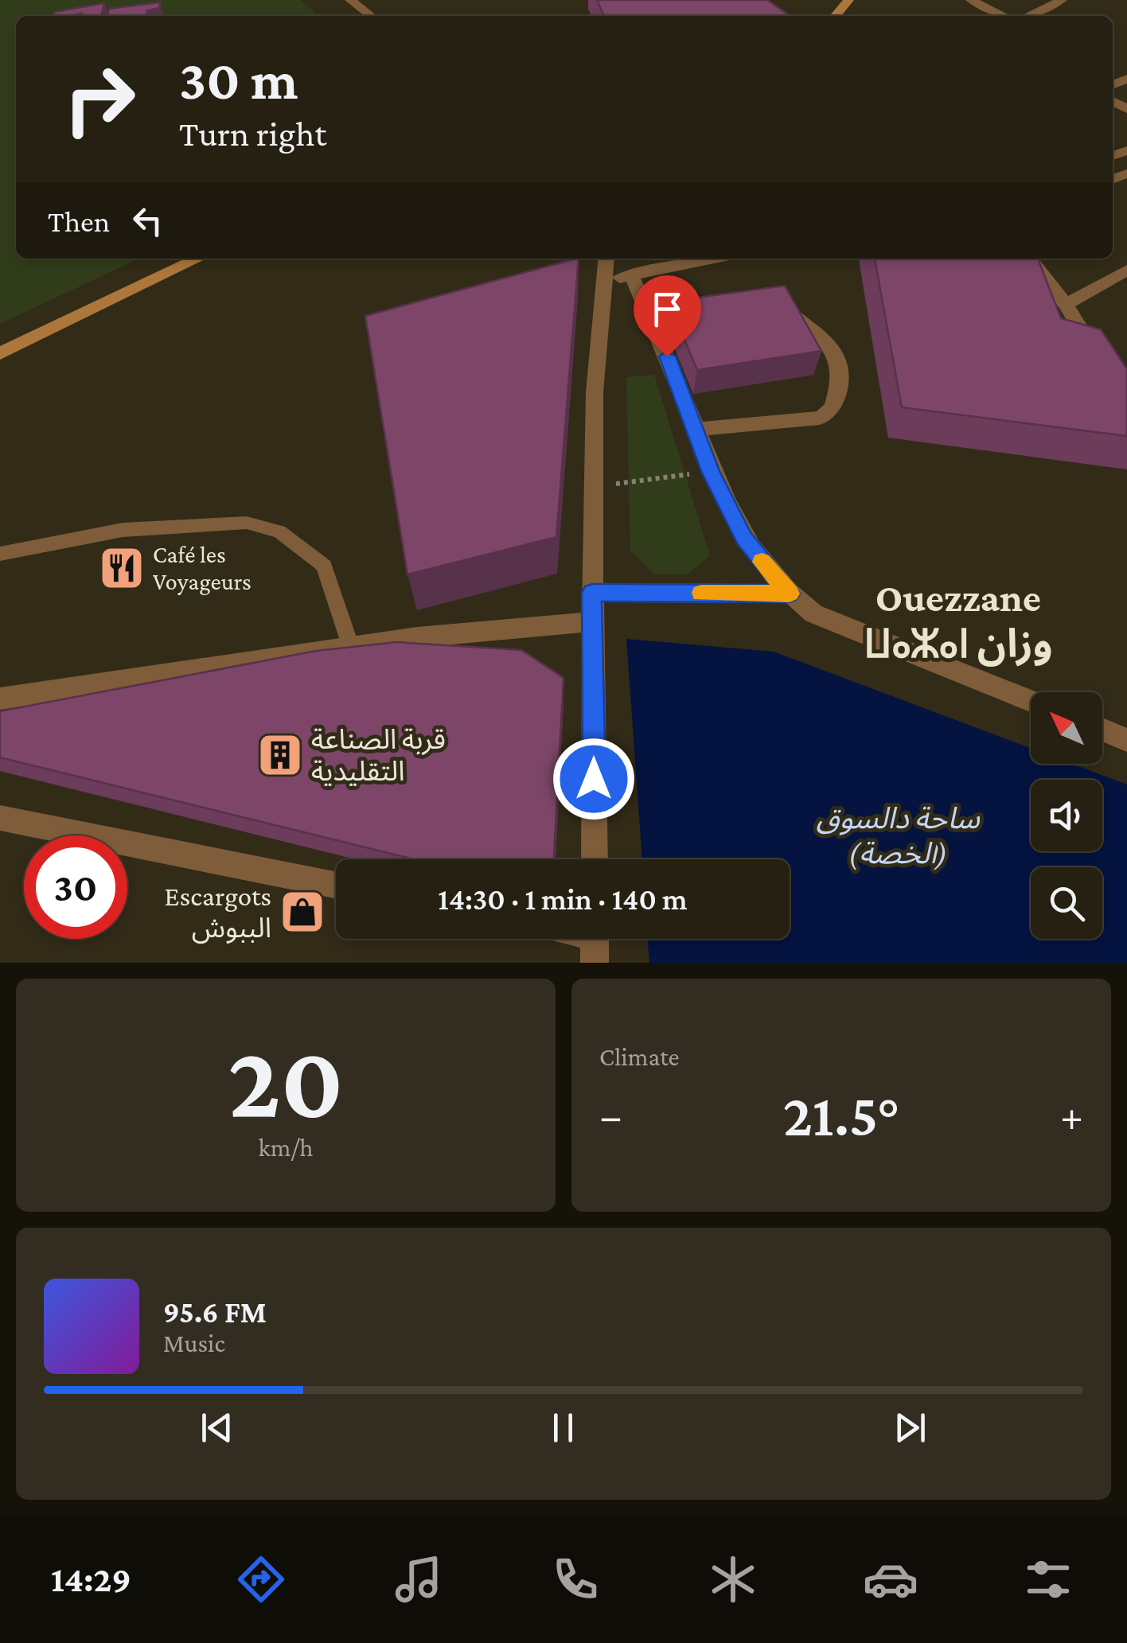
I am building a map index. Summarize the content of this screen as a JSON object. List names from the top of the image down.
{
  "districts": ["Ouezzane ⵡⴰⵣⴰⵏ وزان"],
  "water": ["ساحة دالسوق (الخصة)"],
  "places": {
    "restaurant": ["Café les Voyageurs"],
    "building": ["قربة الصناعة التقليدية"],
    "shop": ["Escargots الببوش"]
  },
  "north": "top left",
  "page": {
    "turn": ["30 m", "Turn right"],
    "then": "Then",
    "limit": "30",
    "trip": "14:30 · 1 min · 140 m",
    "tile": [
      ["20", "km/h"],
      "Climate"
    ],
    "heat": ["−", "21.5°", "+"],
    "song": ["95.6 FM", "Music"],
    "tabs": "14:29"
  }
}
